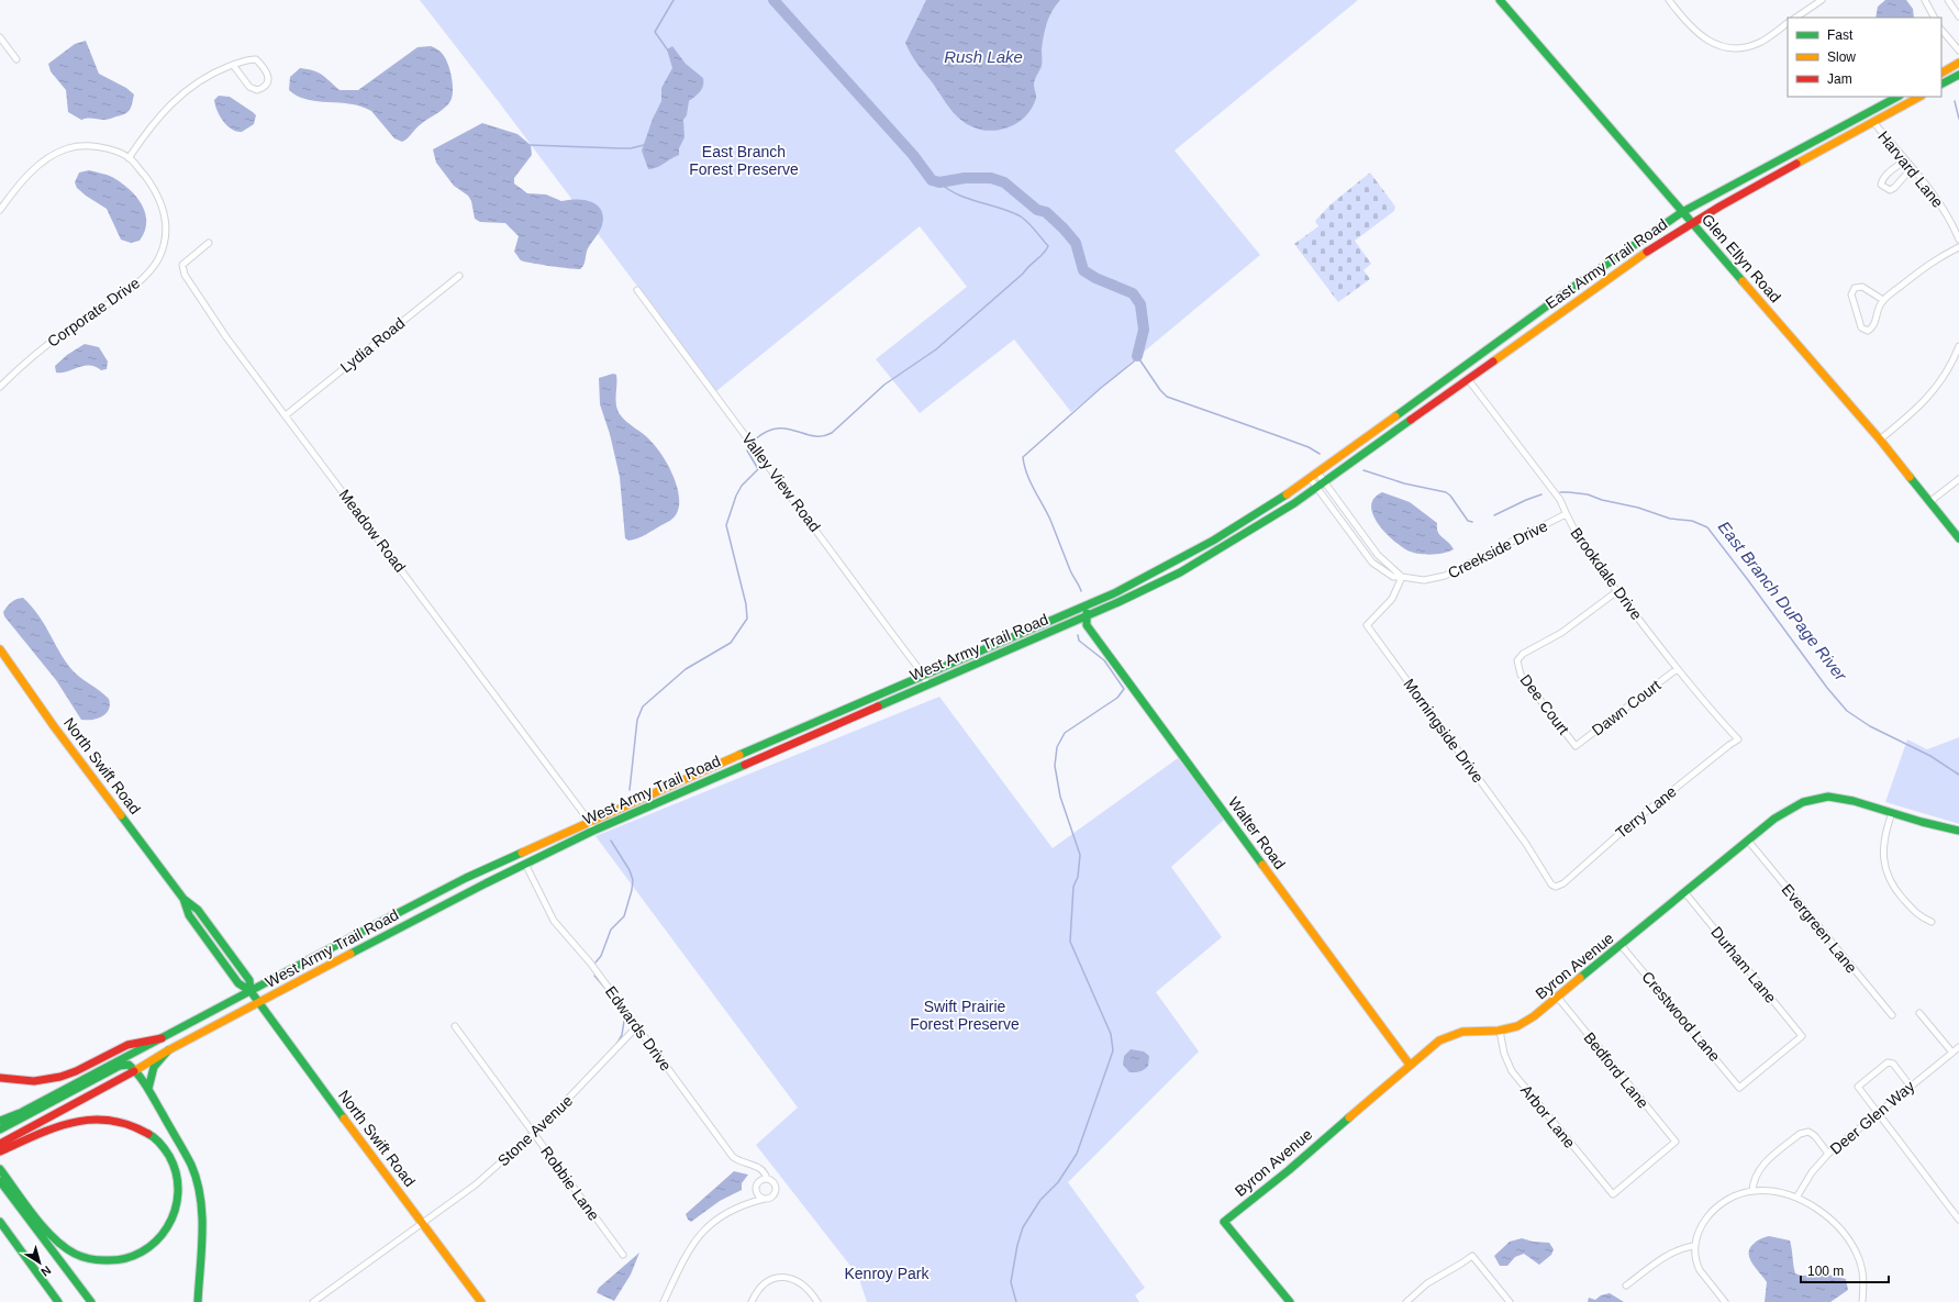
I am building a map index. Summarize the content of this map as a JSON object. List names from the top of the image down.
{
  "streets": {
    "main road": [
      "Glen Ellyn Road",
      "East Army Trail Road",
      "West Army Trail Road",
      "North Swift Road",
      "Walter Road",
      "Byron Avenue"
    ],
    "street": [
      "Harvard Lane",
      "Corporate Drive",
      "Lydia Road",
      "Valley View Road",
      "Meadow Road",
      "Creekside Drive",
      "Brookdale Drive",
      "Dee Court",
      "Dawn Court",
      "Morningside Drive",
      "Terry Lane",
      "Evergreen Lane",
      "Durham Lane",
      "Crestwood Lane",
      "Edwards Drive",
      "Bedford Lane",
      "Arbor Lane",
      "Deer Glen Way",
      "Stone Avenue",
      "Robbie Lane"
    ]
  },
  "crossings": [
    ["Harvard Lane", "East Army Trail Road"],
    ["Glen Ellyn Road", "East Army Trail Road"],
    ["East Army Trail Road", "Creekside Drive"],
    ["East Army Trail Road", "Brookdale Drive"],
    ["East Army Trail Road", "West Army Trail Road"],
    ["Lydia Road", "Meadow Road"],
    ["Valley View Road", "West Army Trail Road"],
    ["Meadow Road", "West Army Trail Road"],
    ["Creekside Drive", "Brookdale Drive"],
    ["Creekside Drive", "West Army Trail Road"],
    ["Creekside Drive", "Morningside Drive"],
    ["Brookdale Drive", "Dee Court"],
    ["Brookdale Drive", "Dawn Court"],
    ["Brookdale Drive", "Terry Lane"],
    ["West Army Trail Road", "North Swift Road"],
    ["West Army Trail Road", "Walter Road"],
    ["West Army Trail Road", "Edwards Drive"],
    ["Dee Court", "Dawn Court"],
    ["Morningside Drive", "Terry Lane"],
    ["North Swift Road", "Stone Avenue"],
    ["Walter Road", "Byron Avenue"],
    ["Evergreen Lane", "Byron Avenue"],
    ["Durham Lane", "Byron Avenue"],
    ["Durham Lane", "Crestwood Lane"],
    ["Byron Avenue", "Crestwood Lane"],
    ["Byron Avenue", "Bedford Lane"],
    ["Byron Avenue", "Arbor Lane"],
    ["Edwards Drive", "Stone Avenue"],
    ["Bedford Lane", "Arbor Lane"],
    ["Stone Avenue", "Robbie Lane"]
  ],
  "water": ["Rush Lake", "East Branch DuPage River"],
  "parks": ["East Branch Forest Preserve", "Swift Prairie Forest Preserve", "Kenroy Park"],
  "legend": ["Fast", "Slow", "Jam"],
  "scale_bar": "100 m",
  "north": "bottom right"
}
